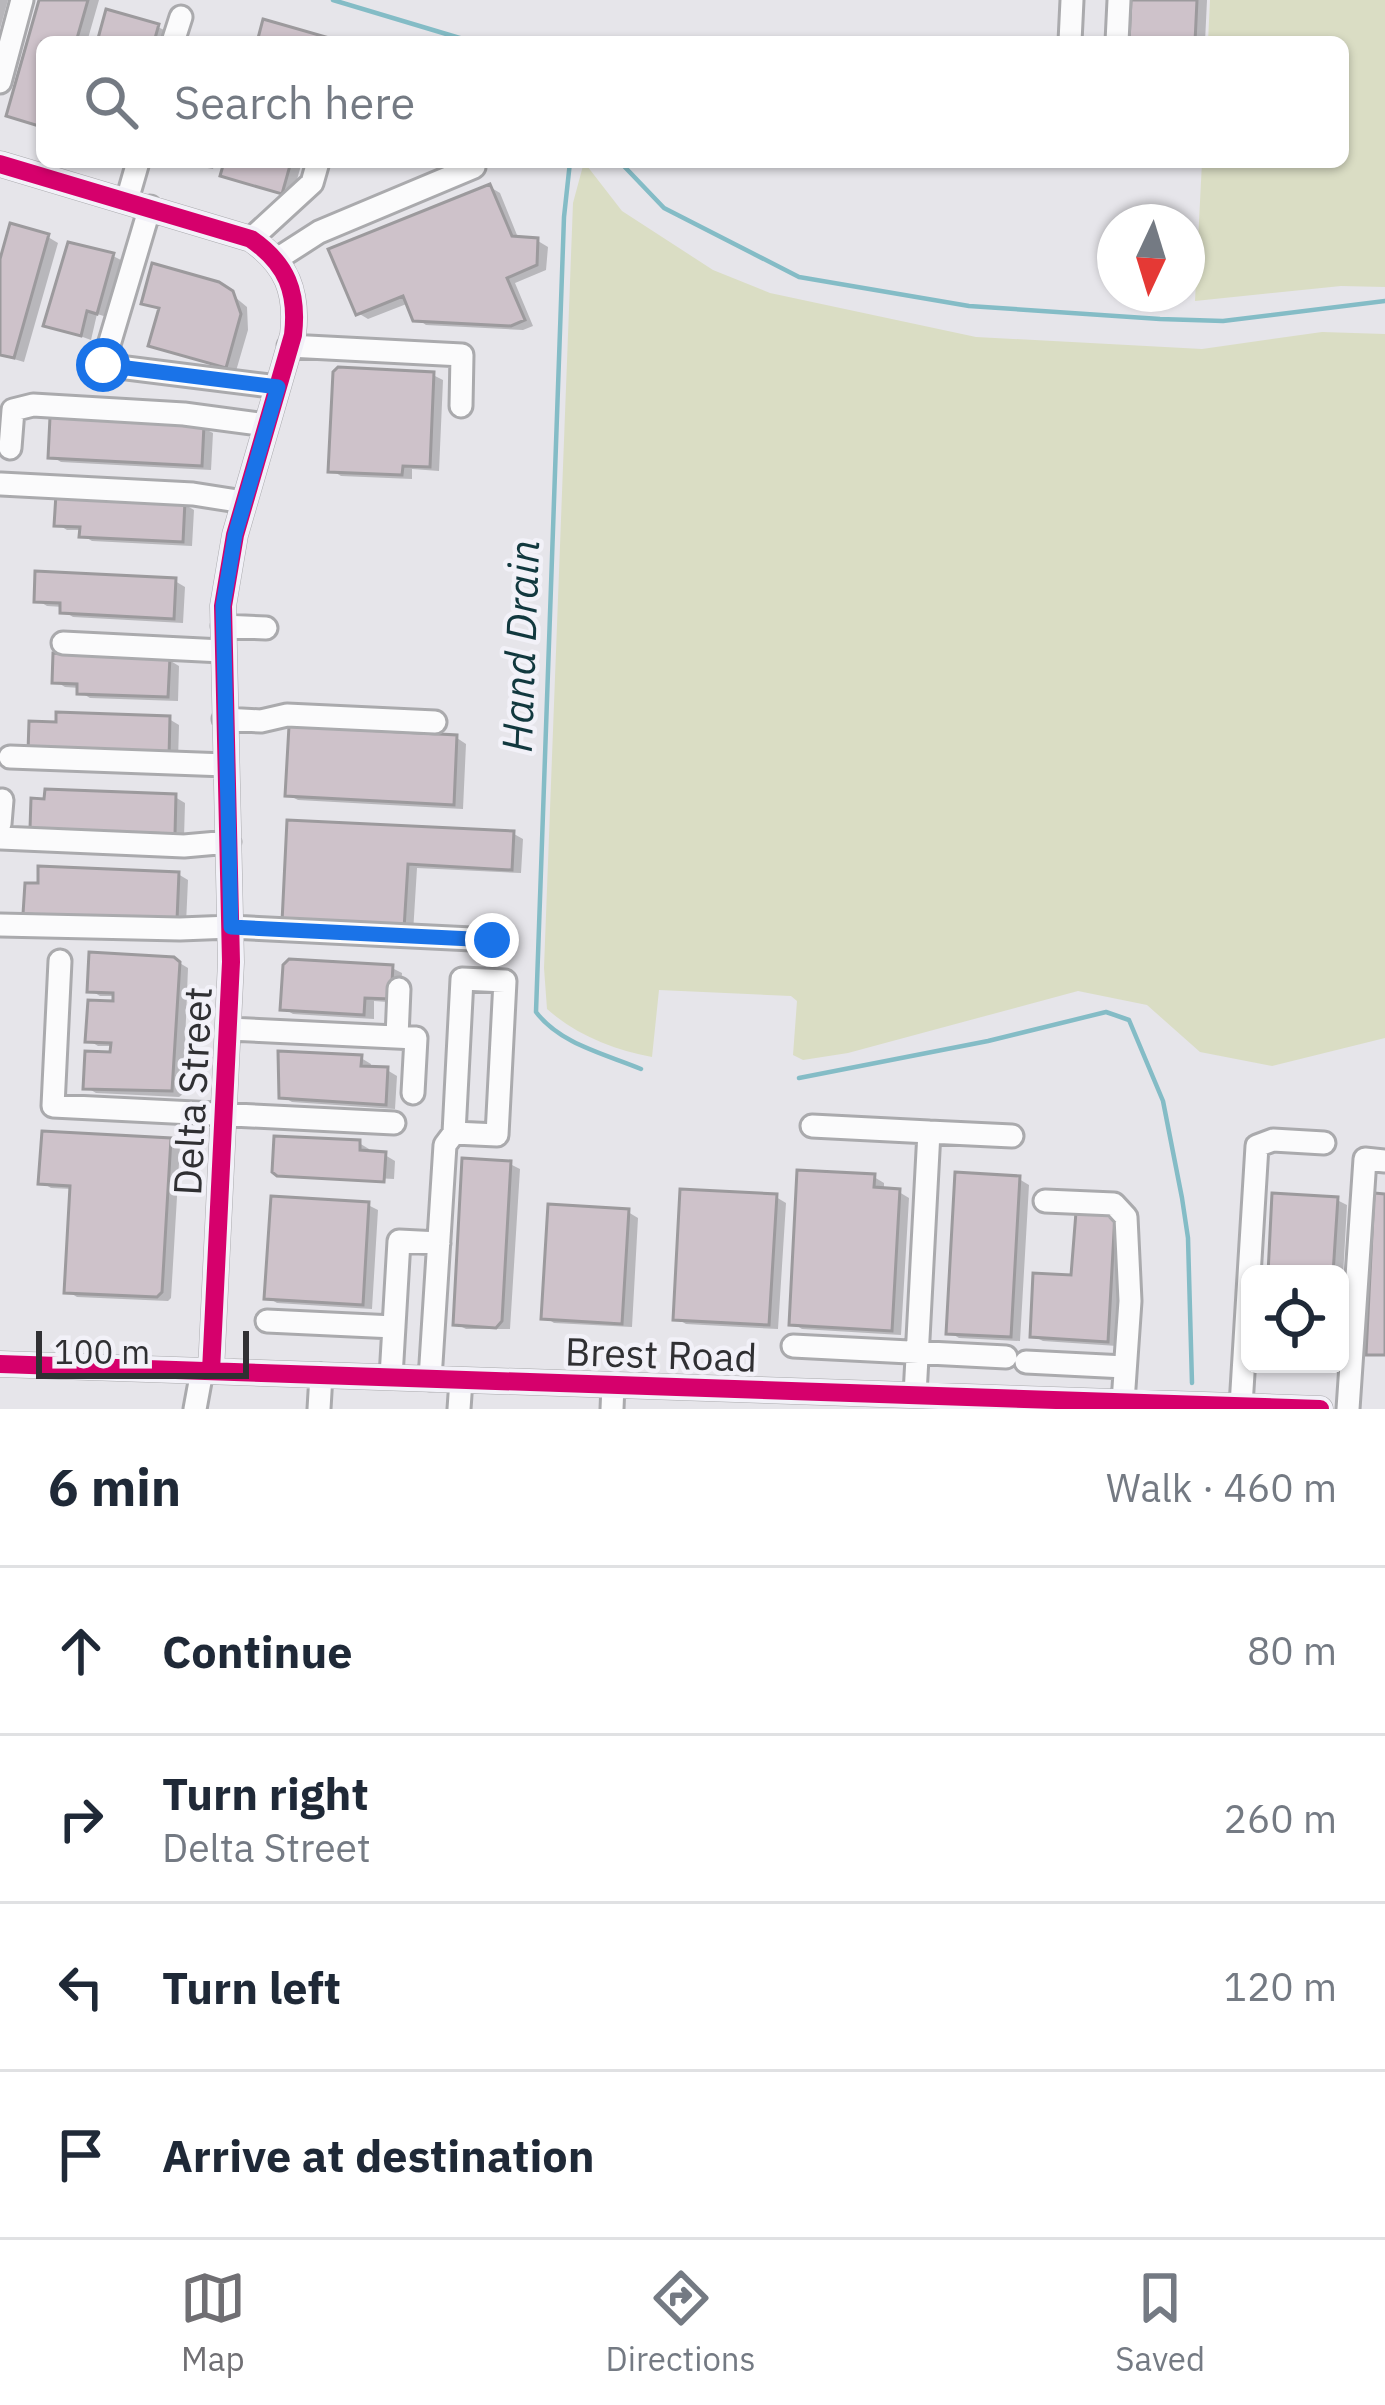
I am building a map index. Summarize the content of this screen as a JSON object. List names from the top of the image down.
{
  "streets": {
    "street": ["Delta Street", "Brest Road"]
  },
  "crossings": [
    ["Delta Street", "Brest Road"]
  ],
  "water": ["Hand Drain"],
  "scale_bar": "100 m",
  "north": "bottom",
  "page": {
    "search": "Search here",
    "scale": "100 m",
    "heading": ["6 min", "Walk · 460 m"],
    "list": [
      ["Continue", "80 m"],
      ["Turn right", "Delta Street", "260 m"],
      ["Turn left", "120 m"],
      "Arrive at destination"
    ],
    "nav": ["Map", "Directions", "Saved"]
  }
}
